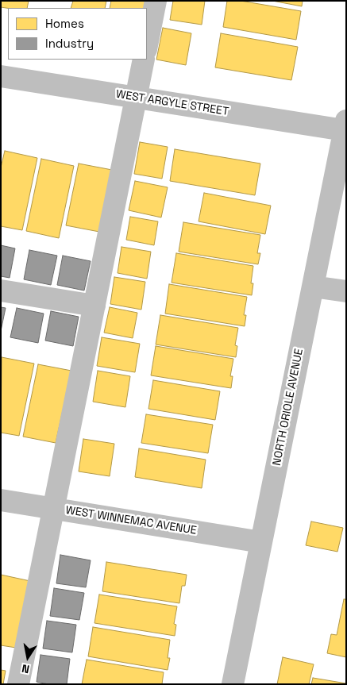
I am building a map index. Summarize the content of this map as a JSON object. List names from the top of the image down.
{
  "streets": {
    "street": ["WEST ARGYLE STREET", "NORTH ORIOLE AVENUE", "WEST WINNEMAC AVENUE"]
  },
  "crossings": [
    ["WEST ARGYLE STREET", "NORTH ORIOLE AVENUE"],
    ["NORTH ORIOLE AVENUE", "WEST WINNEMAC AVENUE"]
  ],
  "legend": ["Homes", "Industry"],
  "north": "bottom"
}
